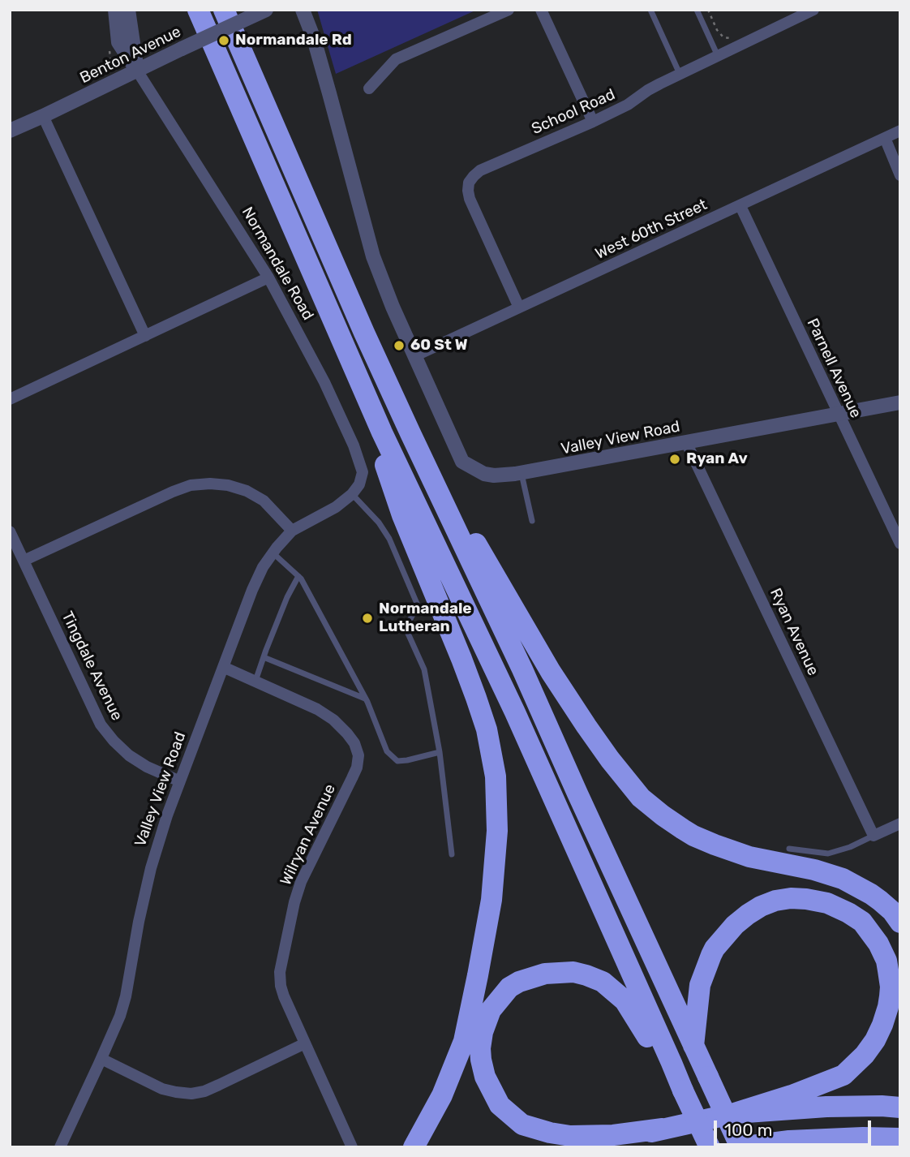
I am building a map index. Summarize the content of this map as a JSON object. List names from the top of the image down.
{
  "streets": {
    "street": [
      "Benton Avenue",
      "School Road",
      "West 60th Street",
      "Normandale Road",
      "Parnell Avenue",
      "Valley View Road",
      "Ryan Avenue",
      "Tingdale Avenue",
      "Wilryan Avenue"
    ]
  },
  "crossings": [
    ["Benton Avenue", "Normandale Road"],
    ["School Road", "West 60th Street"],
    ["West 60th Street", "Parnell Avenue"],
    ["West 60th Street", "Valley View Road"],
    ["Normandale Road", "Valley View Road"],
    ["Parnell Avenue", "Valley View Road"],
    ["Valley View Road", "Ryan Avenue"],
    ["Valley View Road", "Tingdale Avenue"],
    ["Valley View Road", "Wilryan Avenue"]
  ],
  "places": [
    "Normandale Rd",
    "60 St W",
    "Ryan Av",
    "Normandale Lutheran"
  ],
  "scale_bar": "100 m"
}
